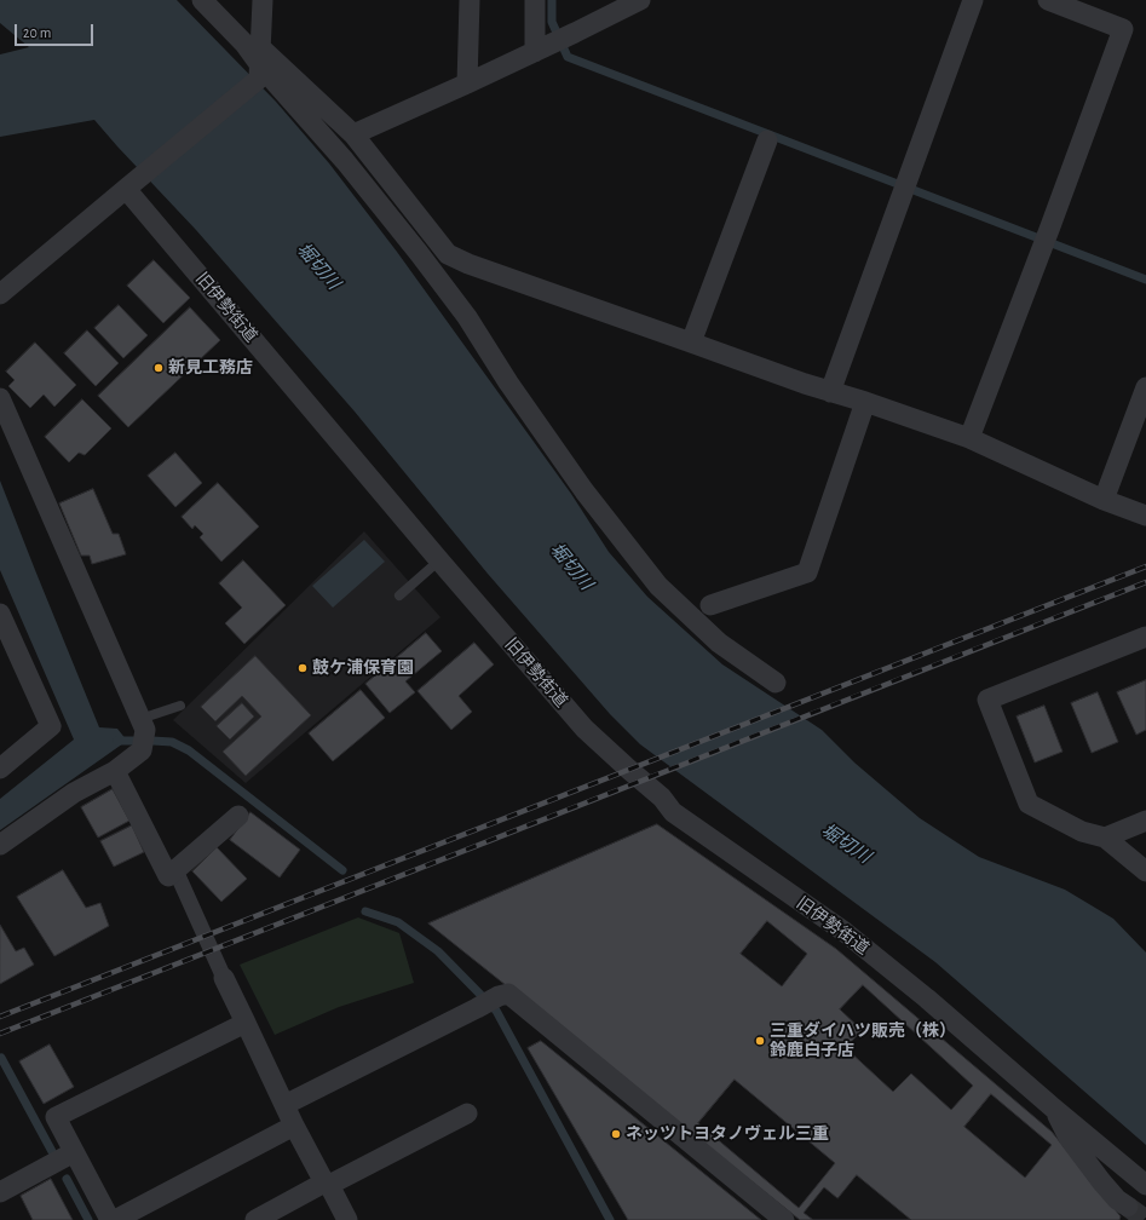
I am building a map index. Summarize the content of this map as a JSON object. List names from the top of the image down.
{
  "streets": {
    "street": ["旧伊勢街道"]
  },
  "water": ["堀切川"],
  "places": [
    "新見工務店",
    "鼓ケ浦保育園",
    "三重ダイハツ販売（株） 鈴鹿白子店",
    "ネッツトヨタノヴェル三重"
  ],
  "scale_bar": "20 m"
}
